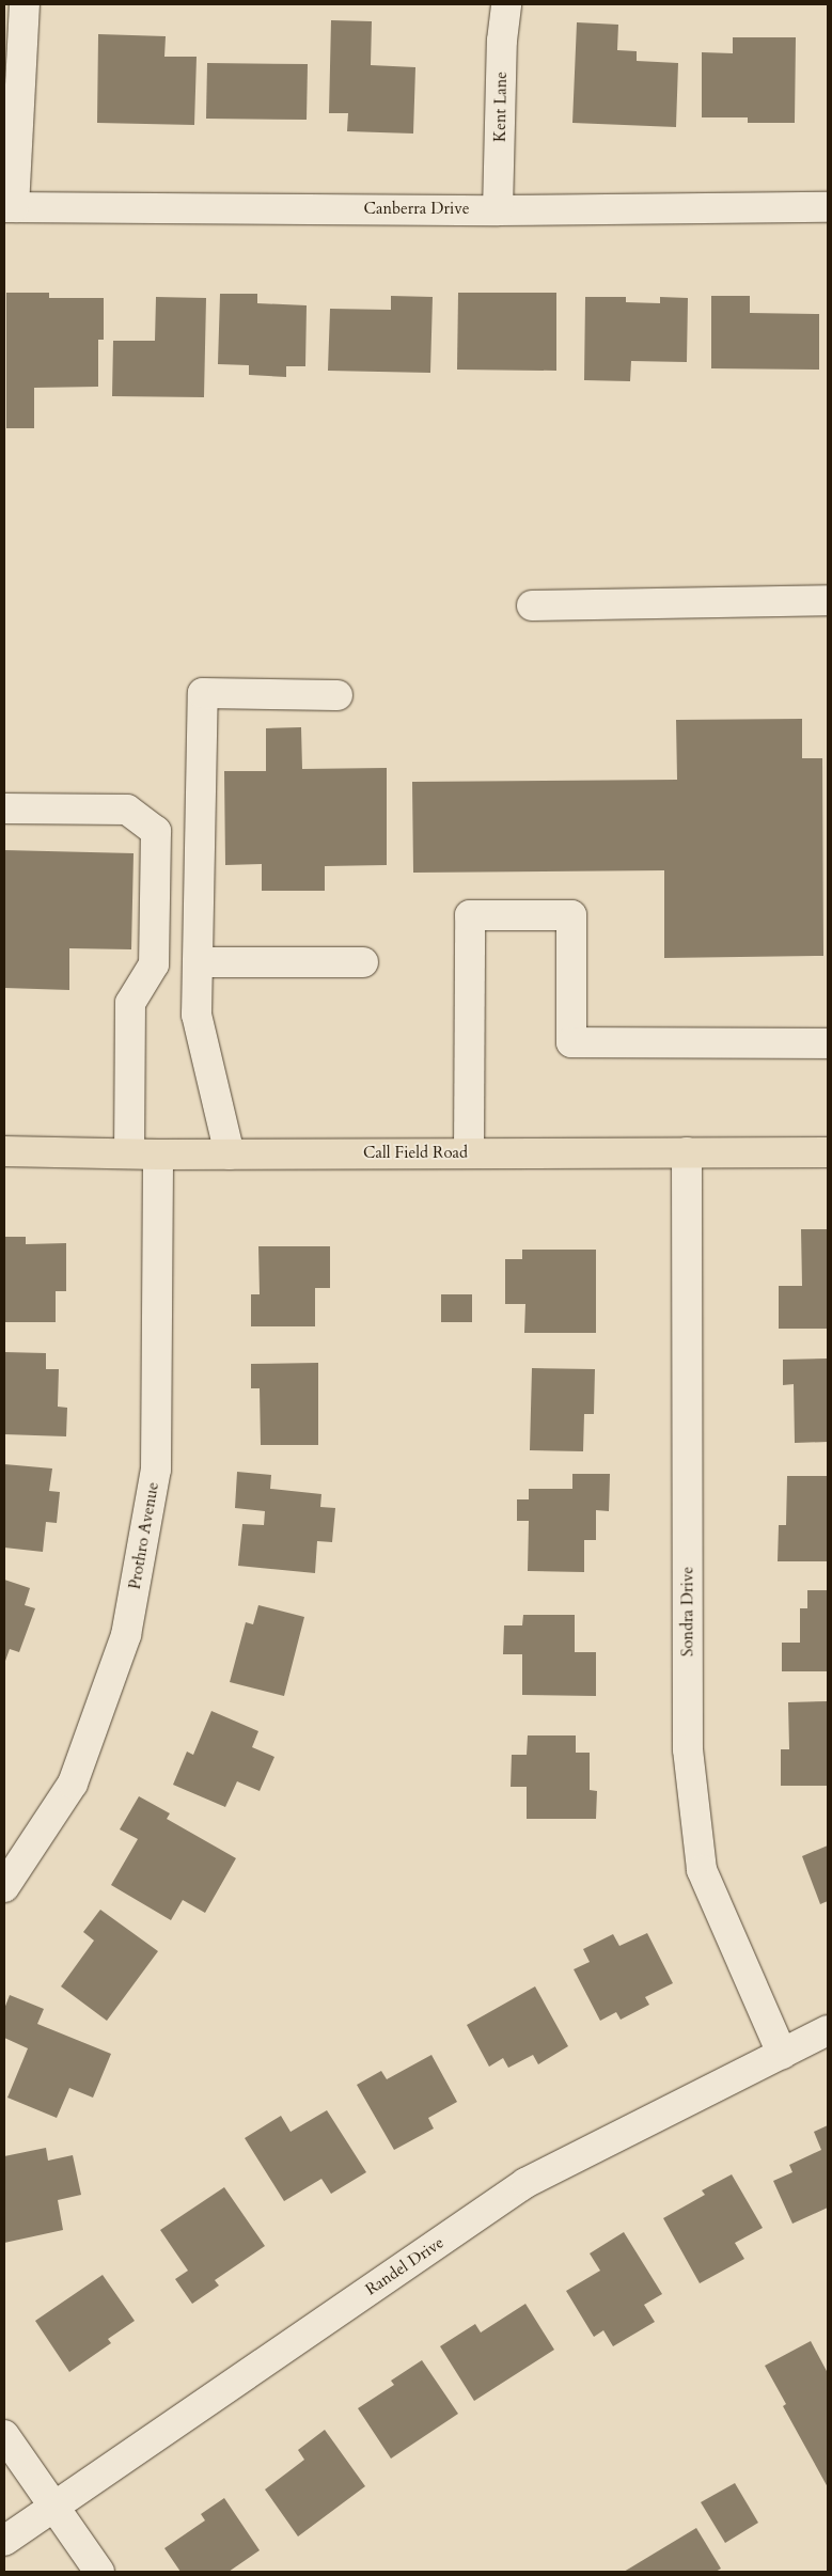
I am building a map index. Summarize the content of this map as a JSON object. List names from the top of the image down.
{
  "streets": {
    "main road": ["Call Field Road"],
    "street": [
      "Kent Lane",
      "Canberra Drive",
      "Prothro Avenue",
      "Sondra Drive",
      "Randel Drive"
    ]
  },
  "crossings": [
    ["Kent Lane", "Canberra Drive"],
    ["Call Field Road", "Prothro Avenue"],
    ["Call Field Road", "Sondra Drive"],
    ["Sondra Drive", "Randel Drive"]
  ]
}
